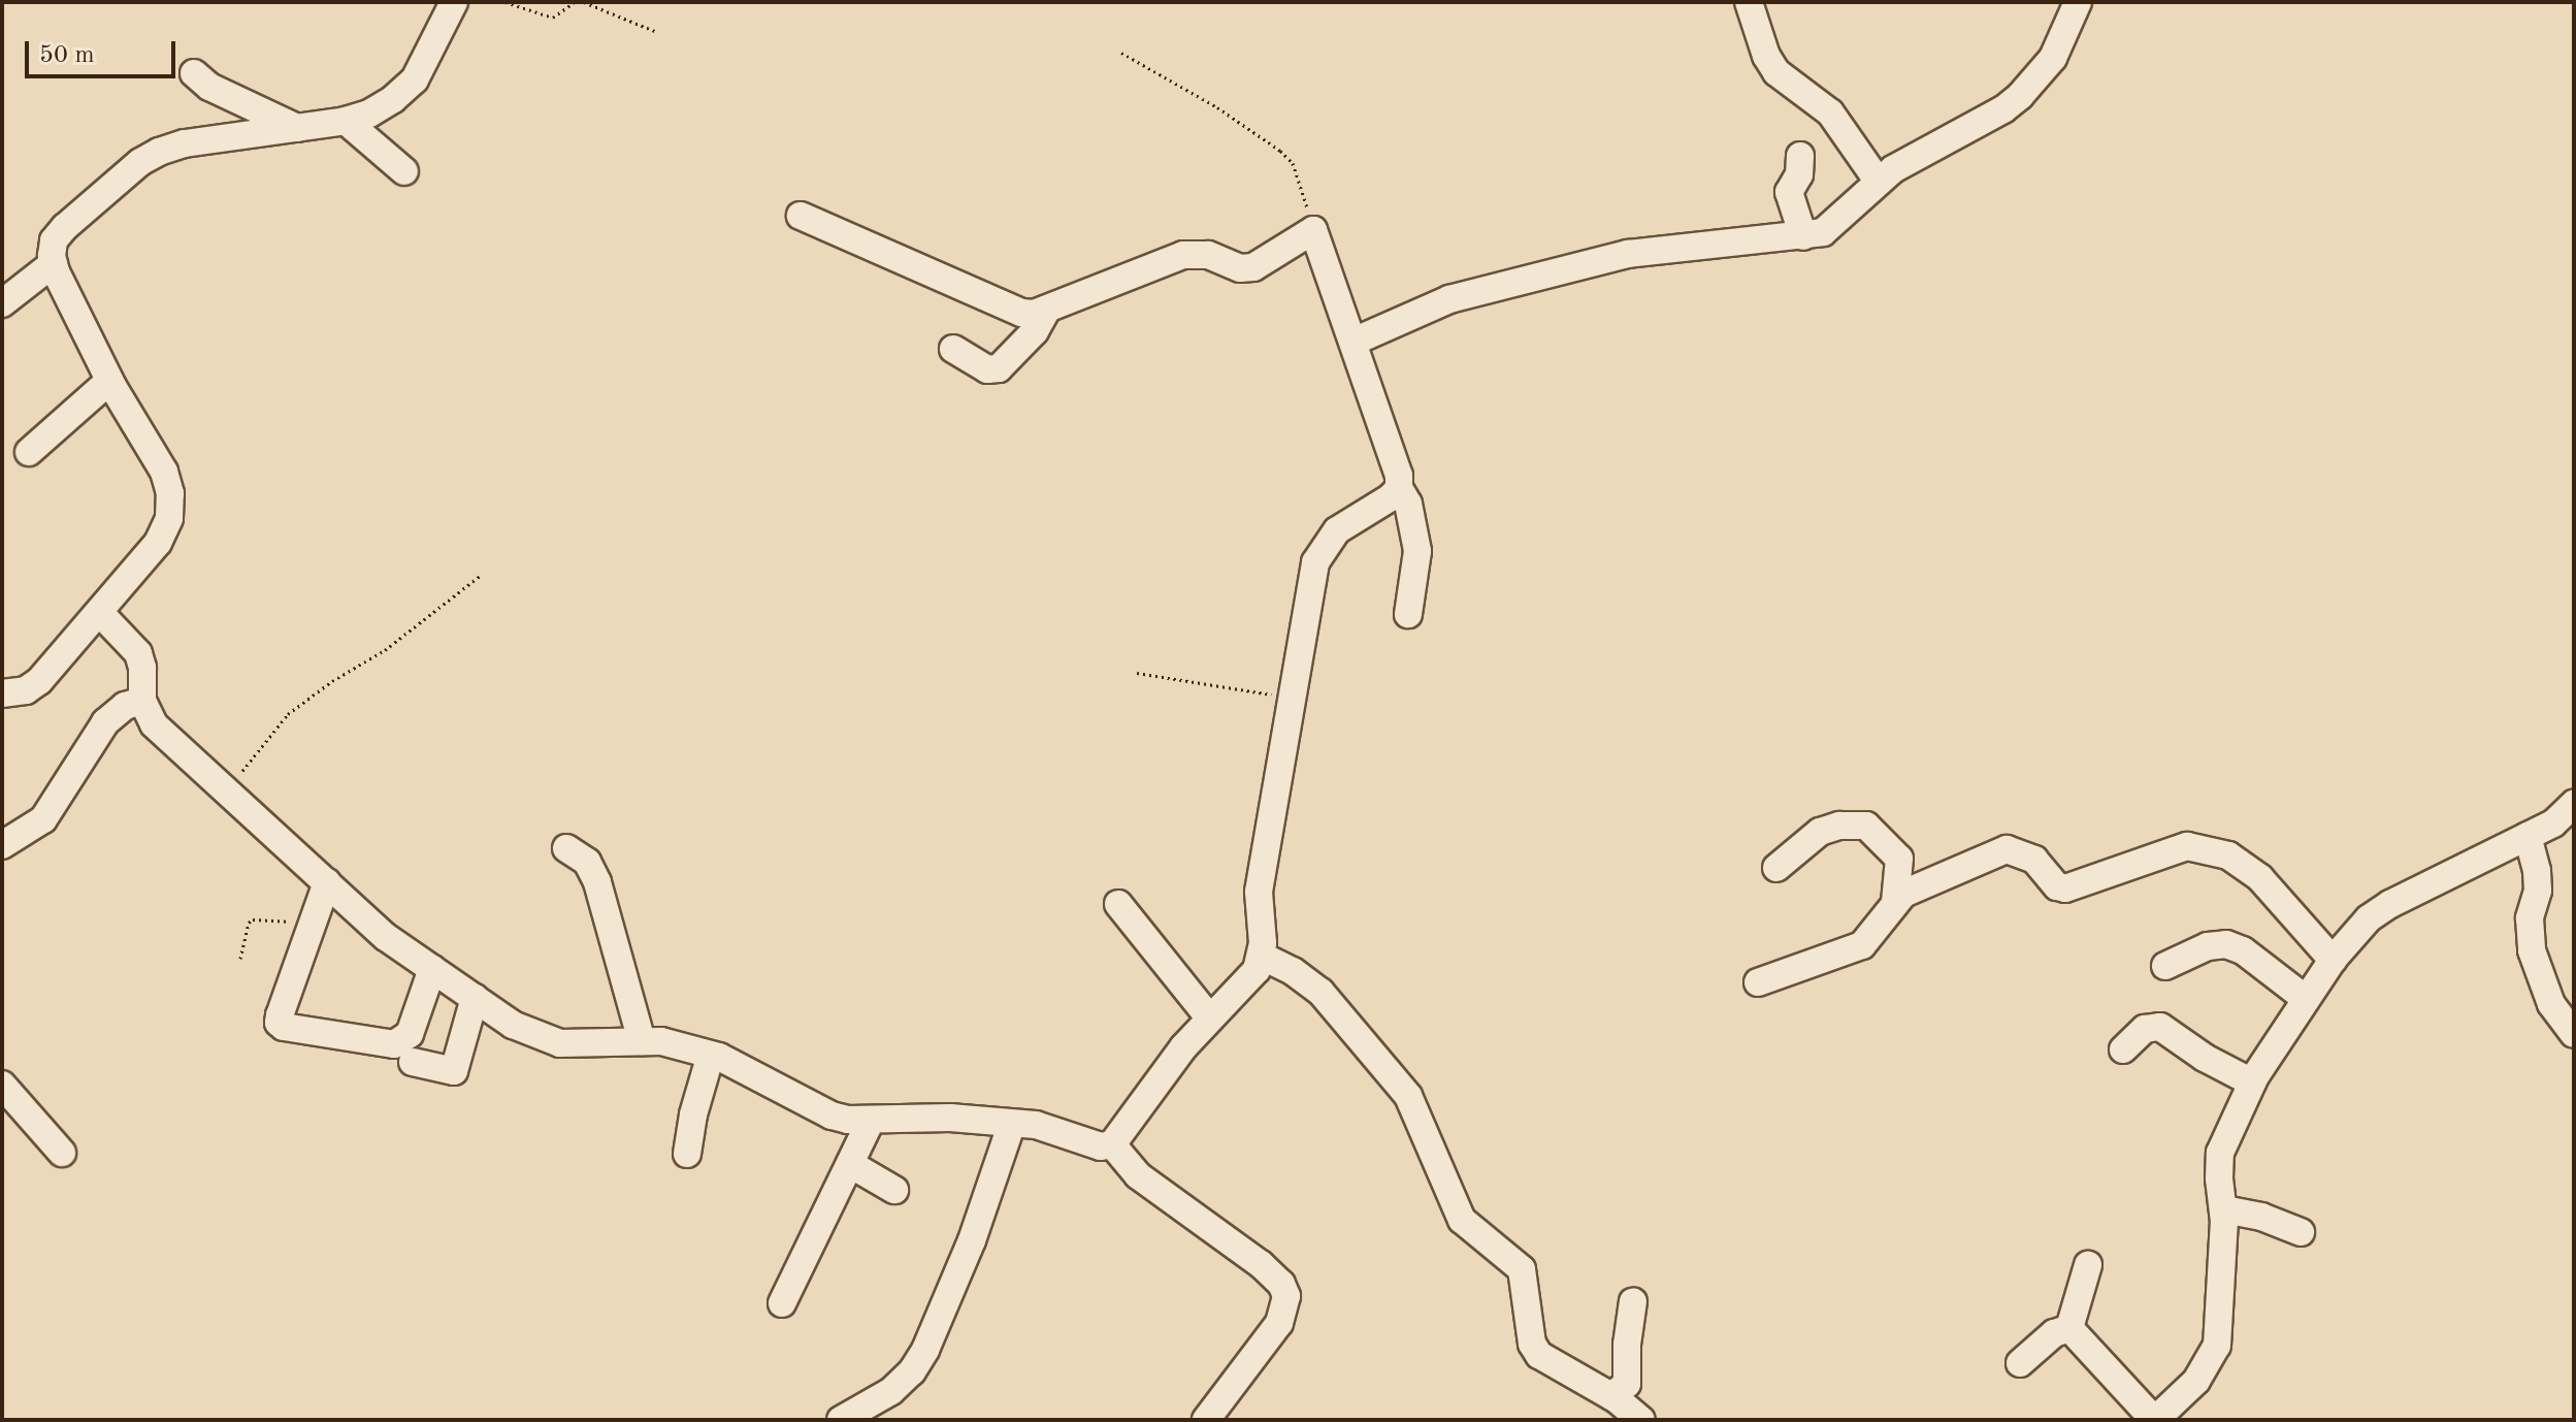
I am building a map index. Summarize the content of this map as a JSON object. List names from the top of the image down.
{
  "scale_bar": "50 m"
}
